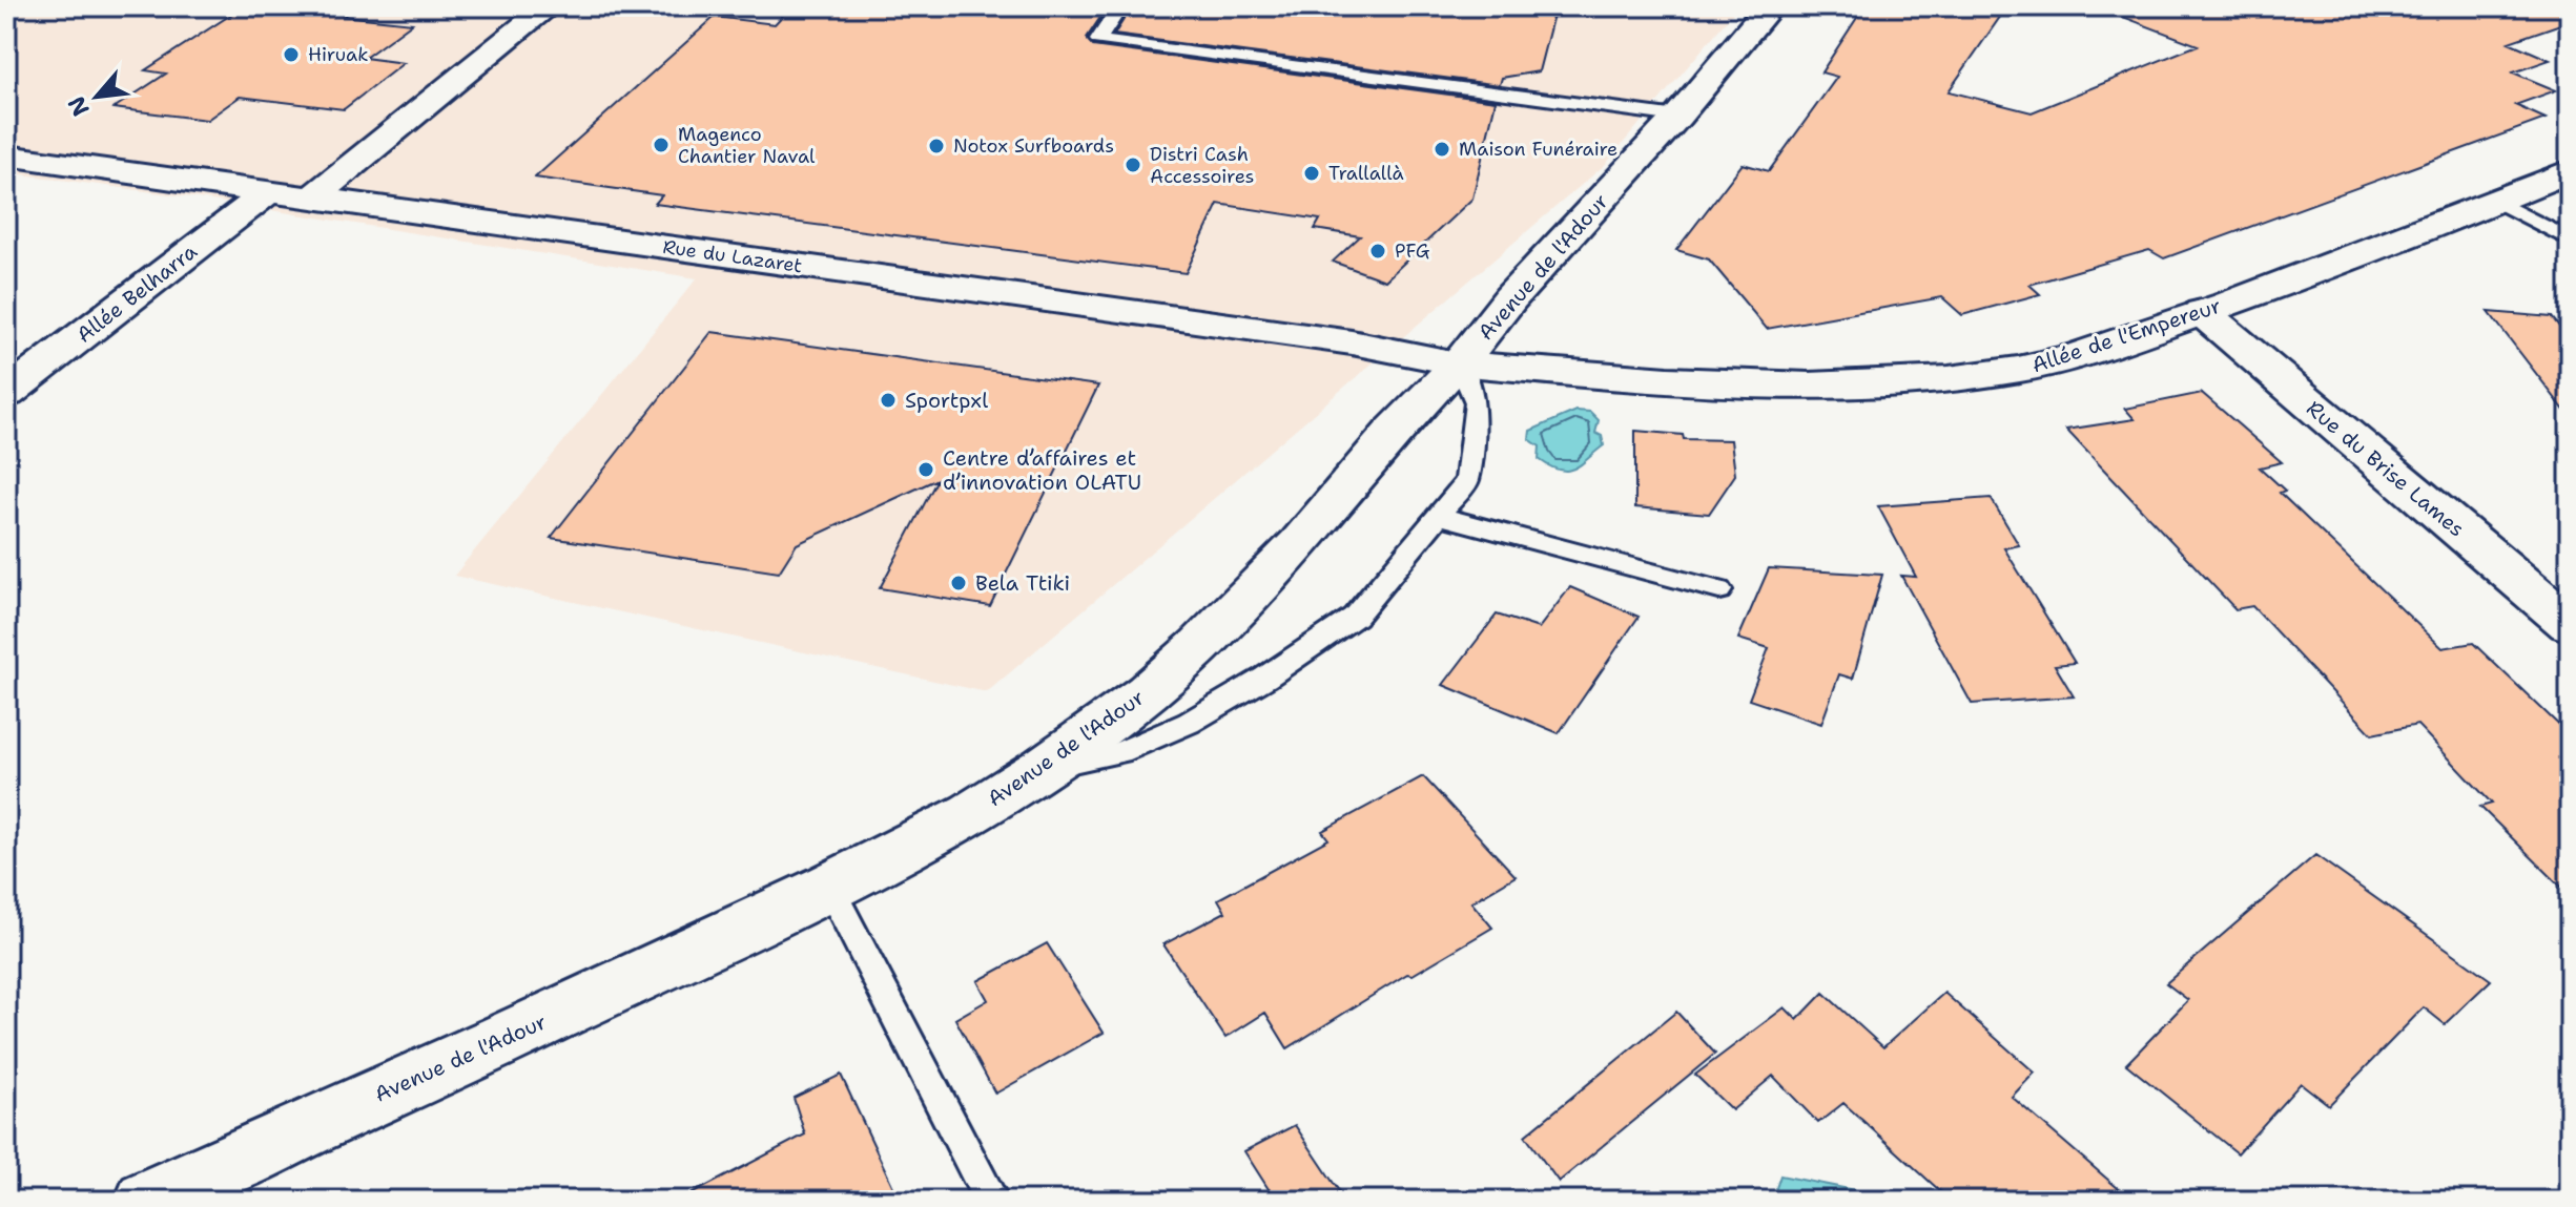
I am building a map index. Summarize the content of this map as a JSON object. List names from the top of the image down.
{
  "streets": {
    "street": [
      "Rue du Lazaret",
      "Avenue de l'Adour",
      "Allée Belharra",
      "Allée de l'Empereur",
      "Rue du Brise Lames"
    ]
  },
  "crossings": [
    ["Rue du Lazaret", "Avenue de l'Adour"],
    ["Rue du Lazaret", "Allée Belharra"],
    ["Rue du Lazaret", "Allée de l'Empereur"],
    ["Avenue de l'Adour", "Allée de l'Empereur"],
    ["Allée de l'Empereur", "Rue du Brise Lames"]
  ],
  "places": [
    "Hiruak",
    "Magenco Chantier Naval",
    "Notox Surfboards",
    "Maison Funéraire",
    "Distri Cash Accessoires",
    "Trallallà",
    "PFG",
    "Sportpxl",
    "Centre d’affaires et d’innovation OLATU",
    "Bela Ttiki"
  ],
  "north": "bottom left"
}
